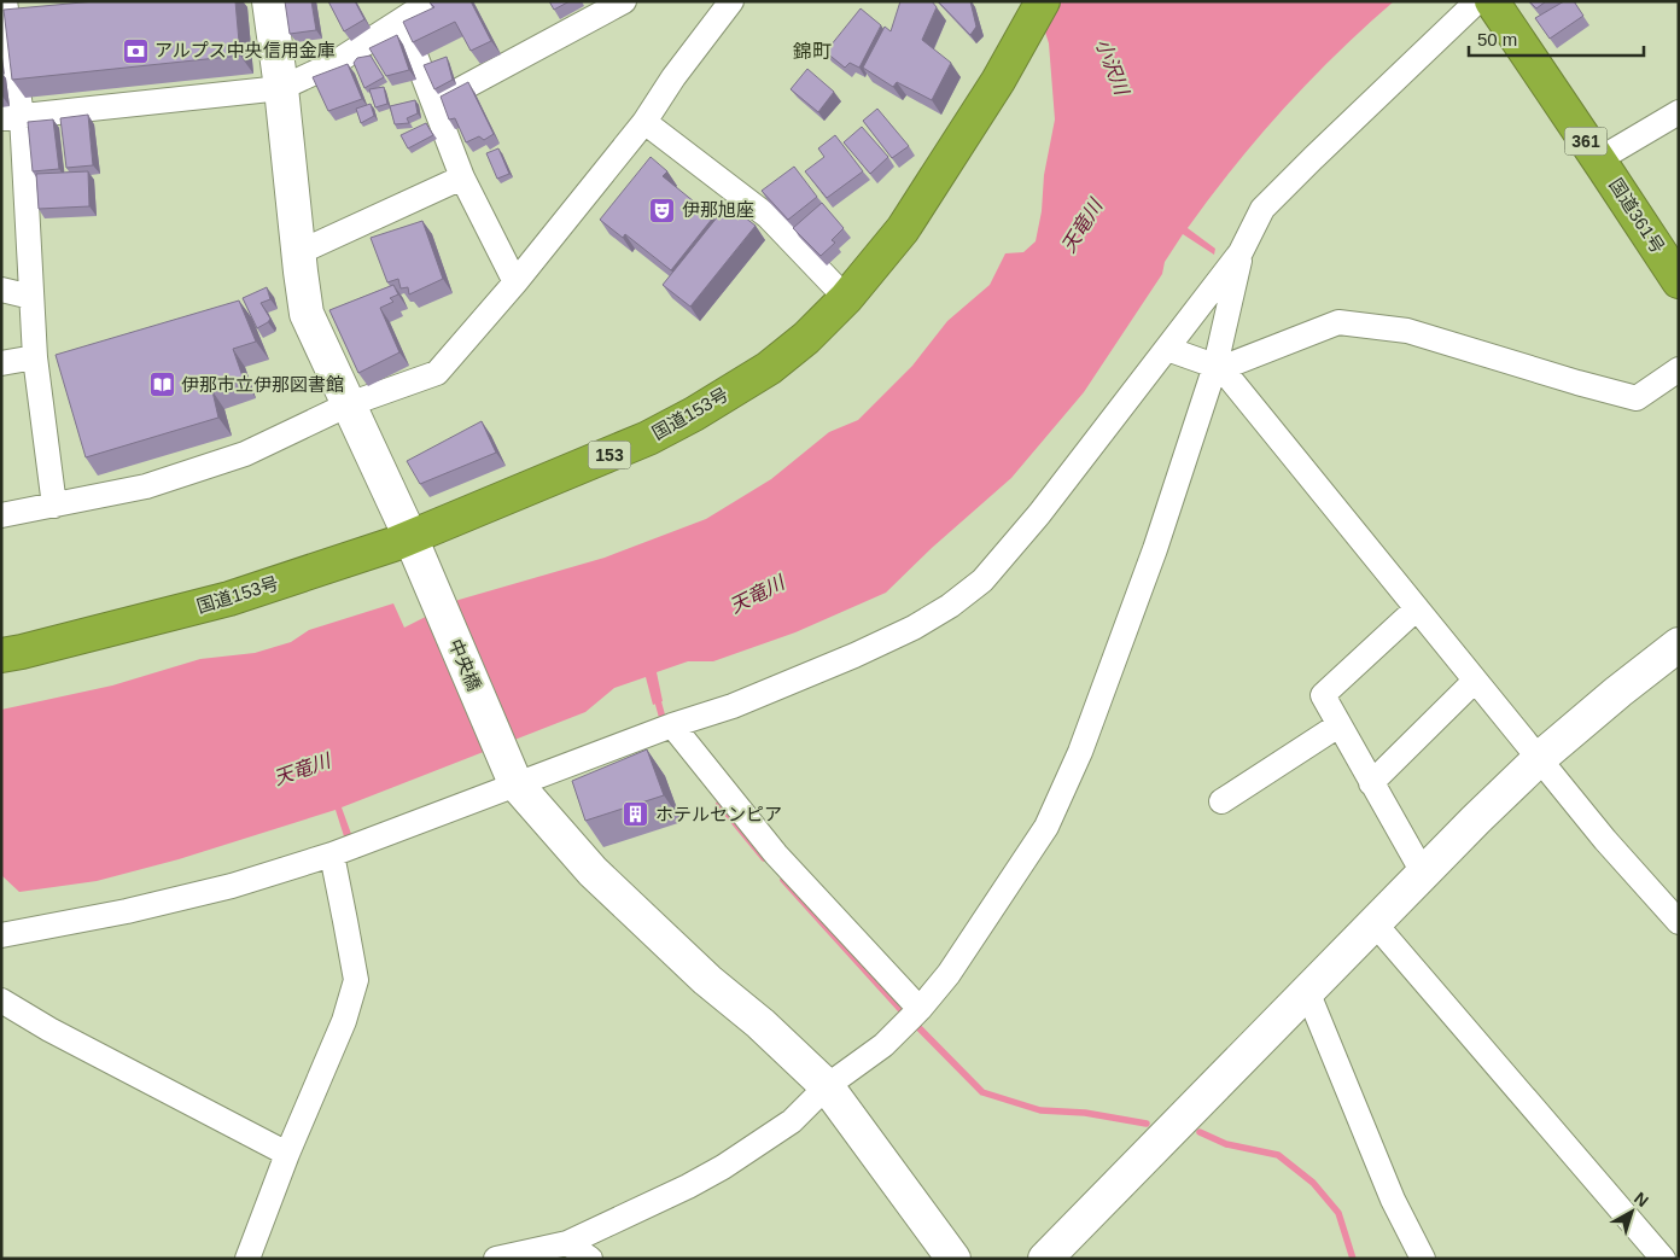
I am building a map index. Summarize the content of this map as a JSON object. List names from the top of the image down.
{
  "streets": {
    "highway": [
      "361",
      "国道361号",
      "国道153号",
      "153"
    ],
    "street": ["中央橋"]
  },
  "crossings": [
    ["国道153号", "中央橋"]
  ],
  "districts": ["錦町"],
  "water": ["小沢川", "天竜川"],
  "places": {
    "bank": ["アルプス中央信用金庫"],
    "theatre": ["伊那旭座"],
    "library": ["伊那市立伊那図書館"],
    "building": ["ホテルセンピア"]
  },
  "scale_bar": "50 m",
  "north": "top right"
}
